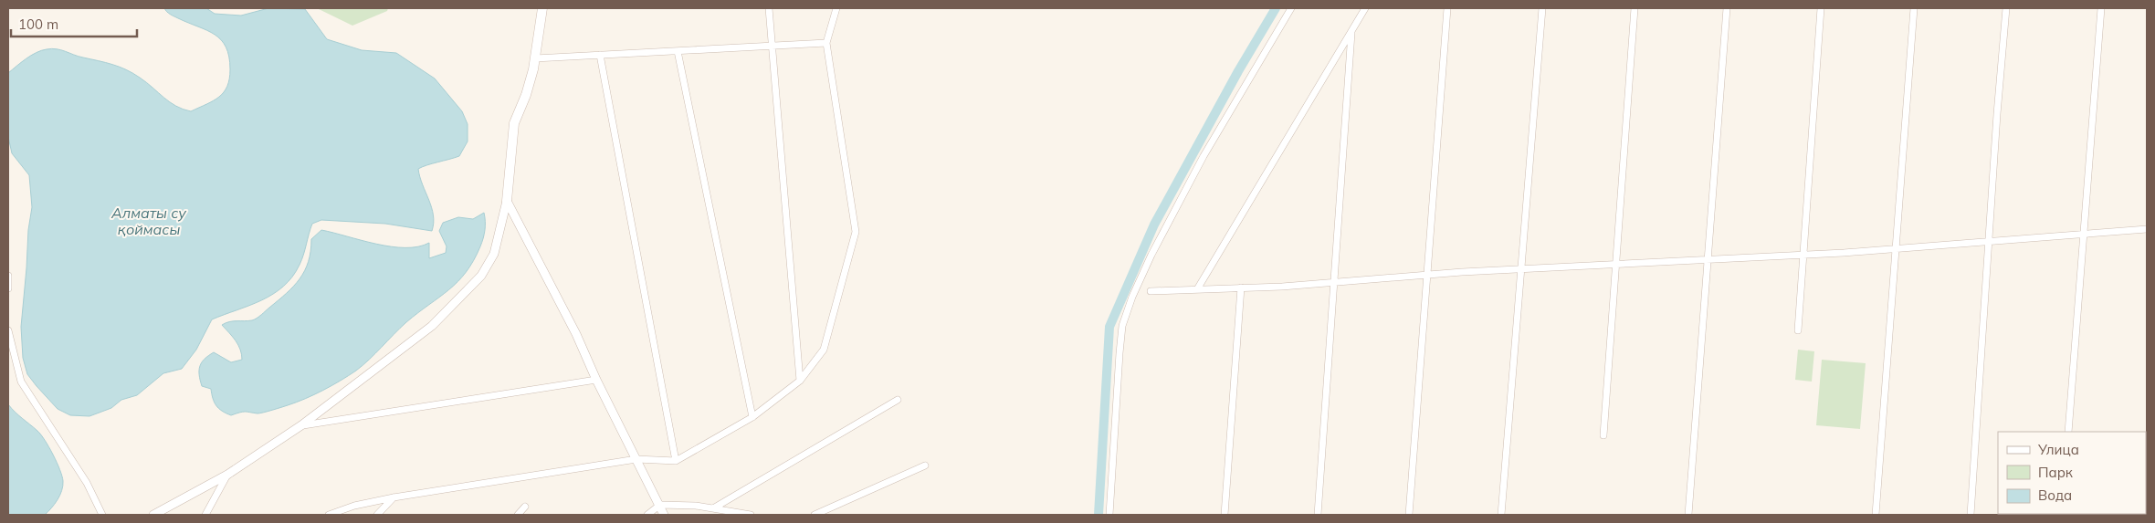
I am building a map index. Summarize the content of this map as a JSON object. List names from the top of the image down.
{
  "water": ["Алматы су қоймасы"],
  "legend": ["Улица", "Парк", "Вода"],
  "scale_bar": "100 m"
}
